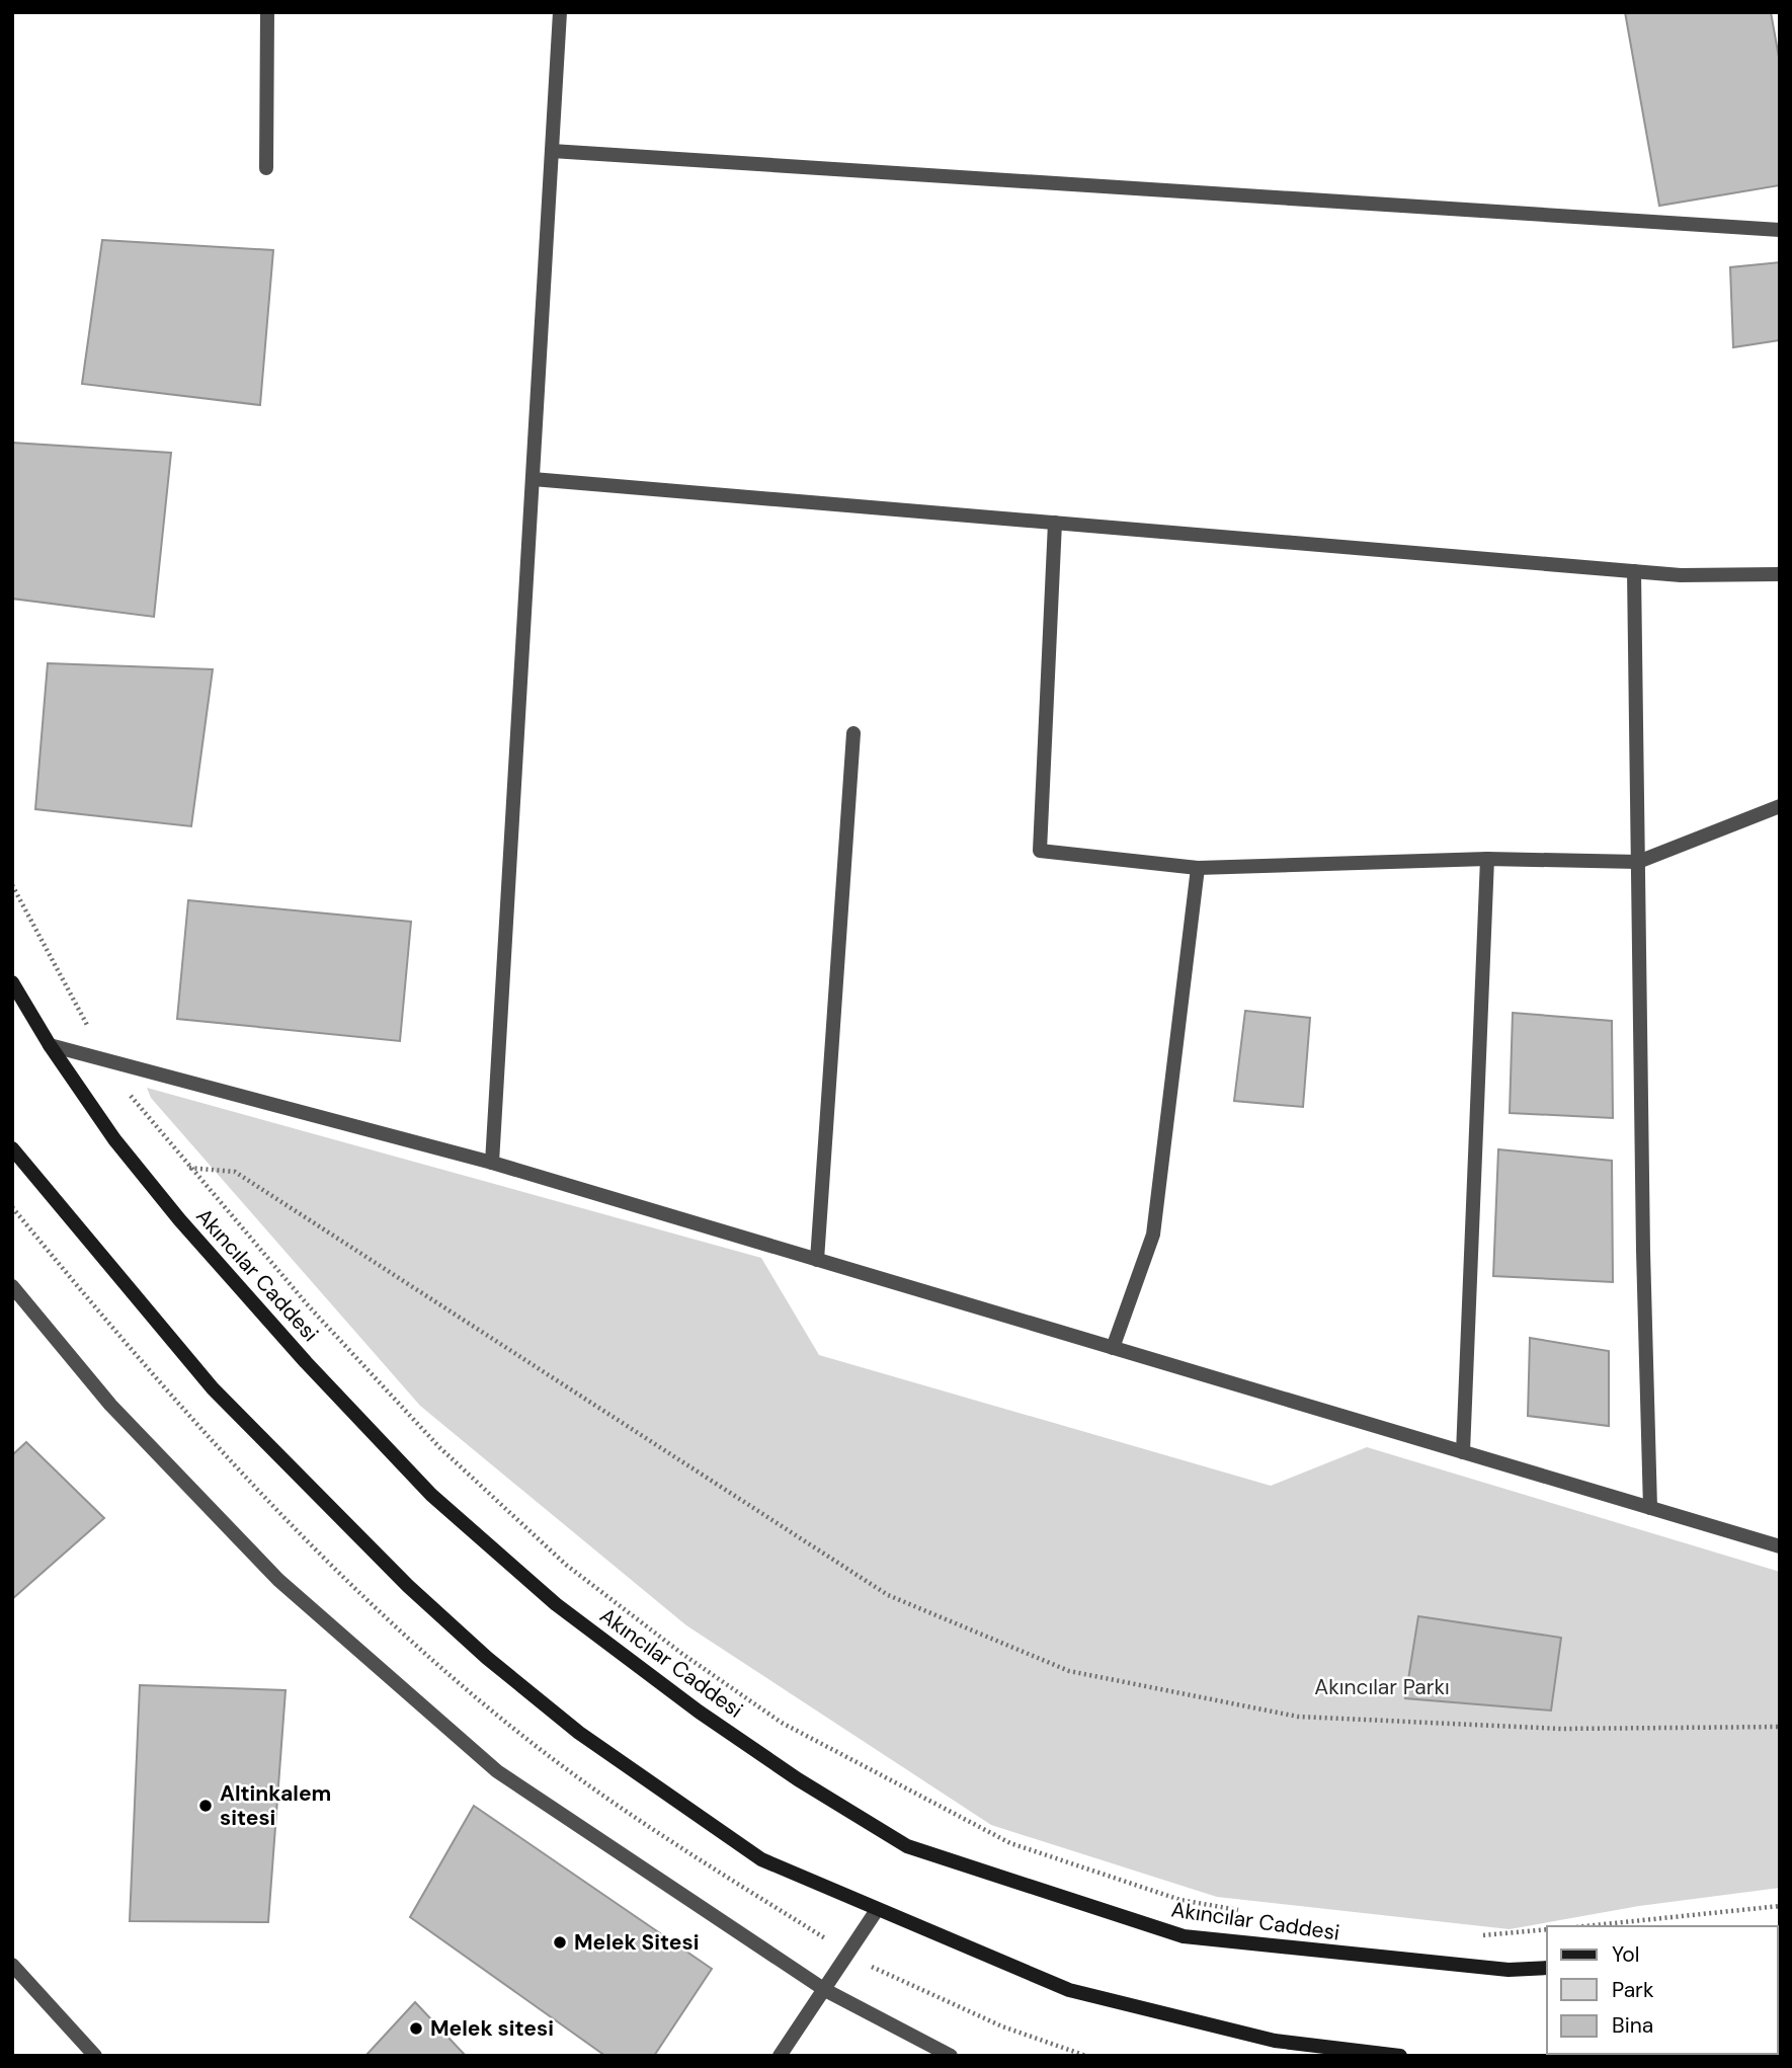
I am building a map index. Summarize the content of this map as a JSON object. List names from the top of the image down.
{
  "streets": {
    "main road": ["Akıncılar Caddesi"]
  },
  "parks": ["Akıncılar Parkı"],
  "places": ["Altinkalem sitesi", "Melek Sitesi", "Melek sitesi"],
  "legend": ["Yol", "Park", "Bina"]
}
